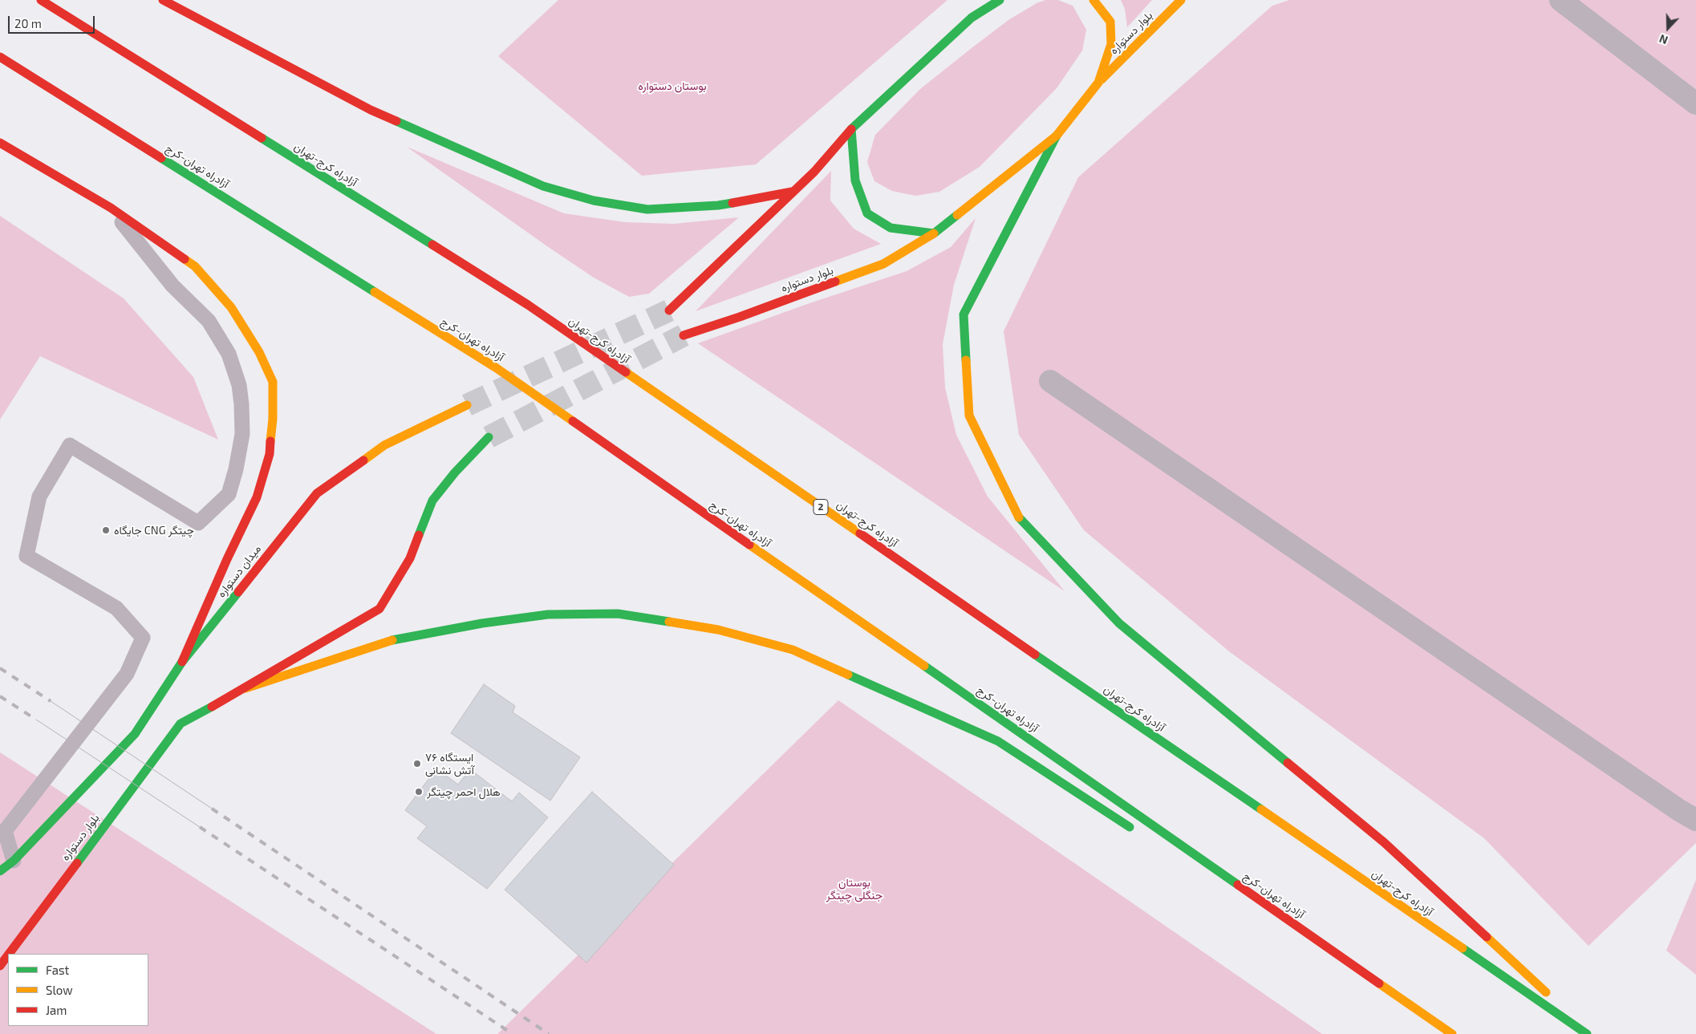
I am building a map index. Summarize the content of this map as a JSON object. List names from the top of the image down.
{
  "streets": {
    "main road": [
      "بلوار دستواره",
      "آزادراه کرج-تهران",
      "آزادراه تهران-کرج",
      "2",
      "میدان دستواره"
    ]
  },
  "parks": ["بوستان دستواره", "بوستان جنگلی چیتگر"],
  "places": ["جایگاه CNG چیتگر", "ایستگاه ۷۶ آتش نشانی", "هلال احمر چیتگر"],
  "legend": ["Fast", "Slow", "Jam"],
  "scale_bar": "20 m",
  "north": "bottom"
}
